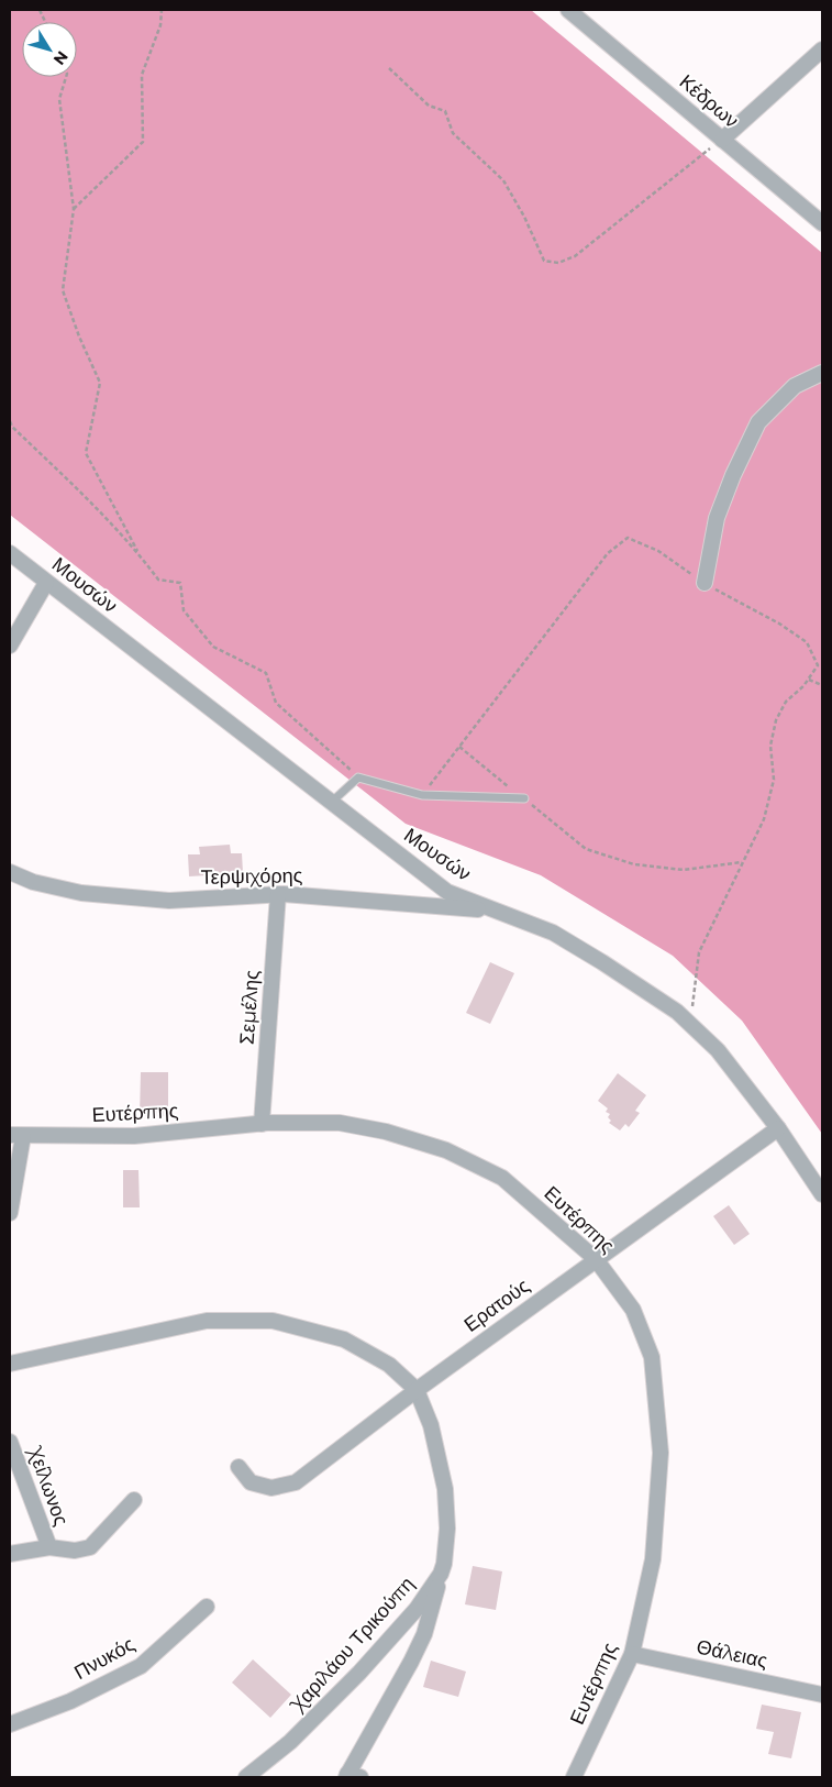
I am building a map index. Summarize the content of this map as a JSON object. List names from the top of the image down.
{
  "streets": {
    "street": [
      "Κέδρων",
      "Μουσών",
      "Τερψιχόρης",
      "Σεμέλης",
      "Ευτέρπης",
      "Ερατούς",
      "Χείλωνος",
      "Χαριλάου Τρικούπη",
      "Θάλειας",
      "Πνυκός"
    ]
  },
  "crossings": [
    ["Μουσών", "Τερψιχόρης"],
    ["Μουσών", "Ερατούς"],
    ["Τερψιχόρης", "Σεμέλης"],
    ["Σεμέλης", "Ευτέρπης"],
    ["Ευτέρπης", "Ερατούς"],
    ["Ευτέρπης", "Θάλειας"],
    ["Ερατούς", "Χαριλάου Τρικούπη"]
  ],
  "north": "bottom right"
}
